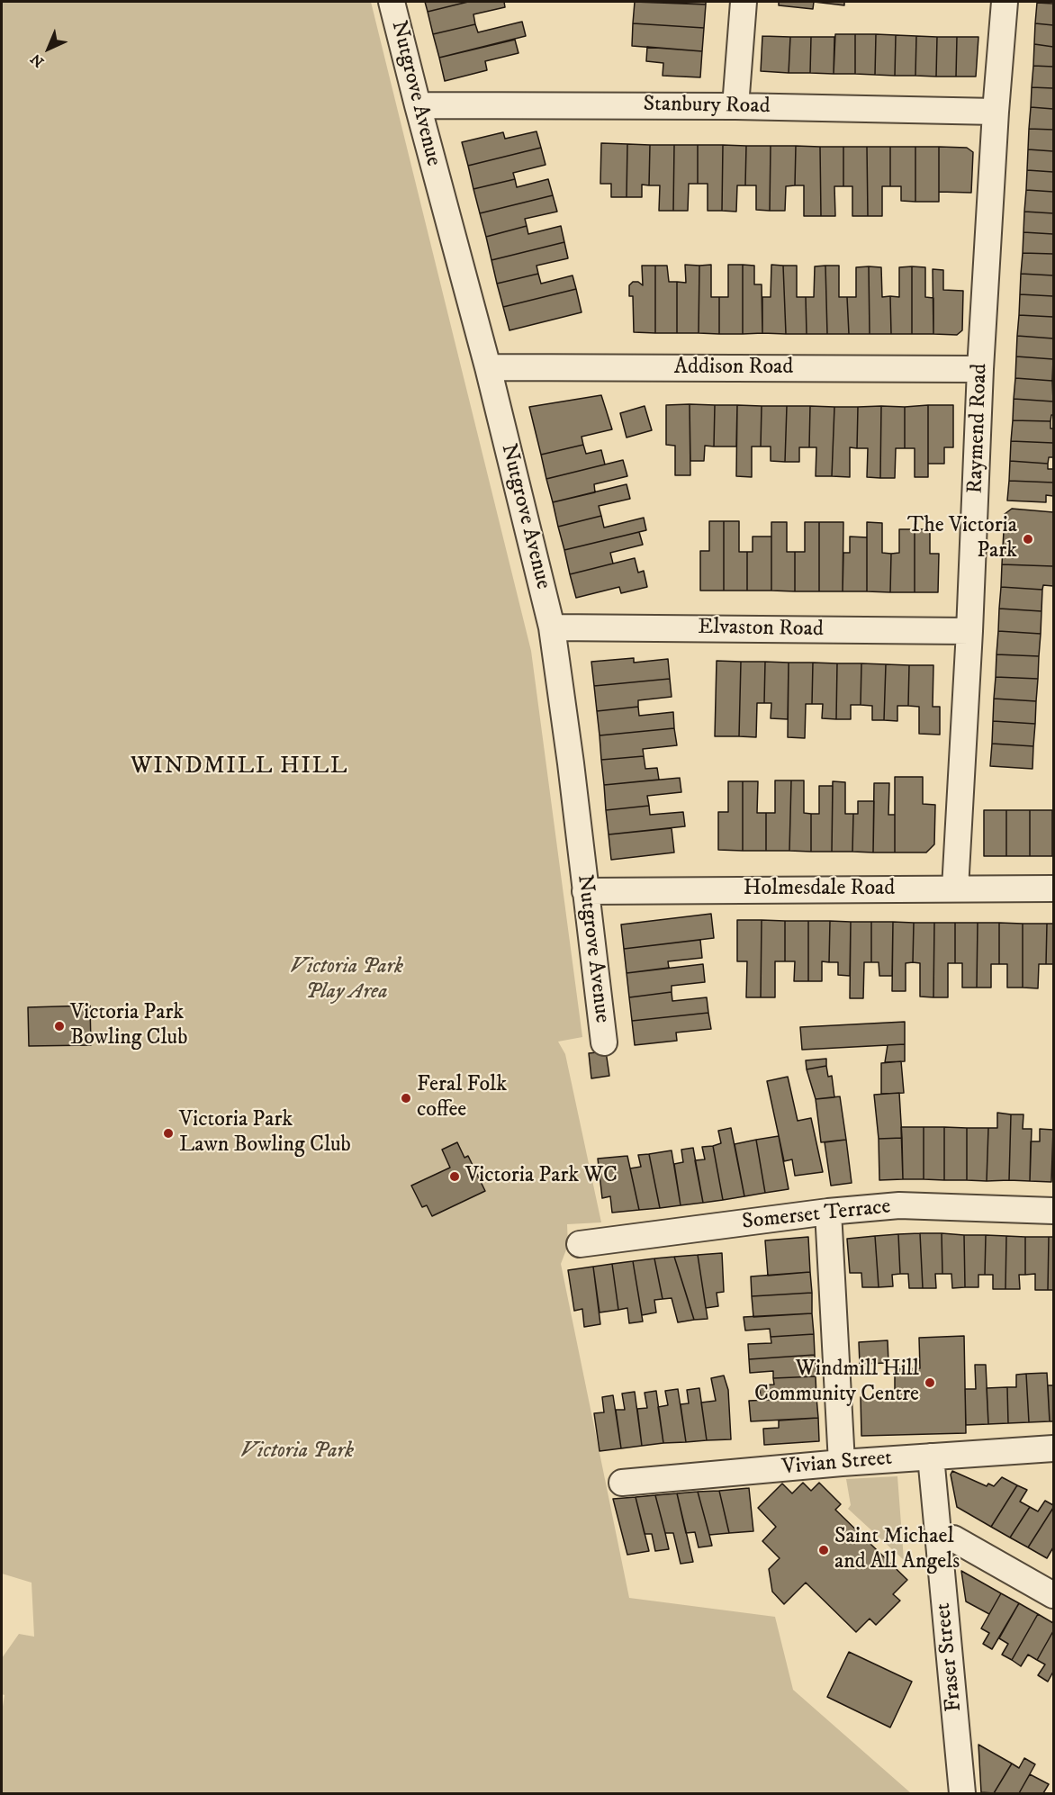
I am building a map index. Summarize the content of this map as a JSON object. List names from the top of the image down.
{
  "streets": {
    "street": [
      "Nutgrove Avenue",
      "Stanbury Road",
      "Addison Road",
      "Raymend Road",
      "Elvaston Road",
      "Holmesdale Road",
      "Somerset Terrace",
      "Vivian Street",
      "Fraser Street"
    ]
  },
  "crossings": [
    ["Nutgrove Avenue", "Stanbury Road"],
    ["Nutgrove Avenue", "Addison Road"],
    ["Nutgrove Avenue", "Elvaston Road"],
    ["Nutgrove Avenue", "Holmesdale Road"],
    ["Stanbury Road", "Raymend Road"],
    ["Addison Road", "Raymend Road"],
    ["Raymend Road", "Elvaston Road"],
    ["Raymend Road", "Holmesdale Road"],
    ["Vivian Street", "Fraser Street"]
  ],
  "districts": ["WINDMILL HILL"],
  "parks": ["Victoria Park Play Area", "Victoria Park"],
  "places": [
    "The Victoria Park",
    "Victoria Park Bowling Club",
    "Feral Folk coffee",
    "Victoria Park Lawn Bowling Club",
    "Victoria Park WC",
    "Windmill Hill Community Centre",
    "Saint Michael and All Angels"
  ],
  "north": "bottom left"
}
